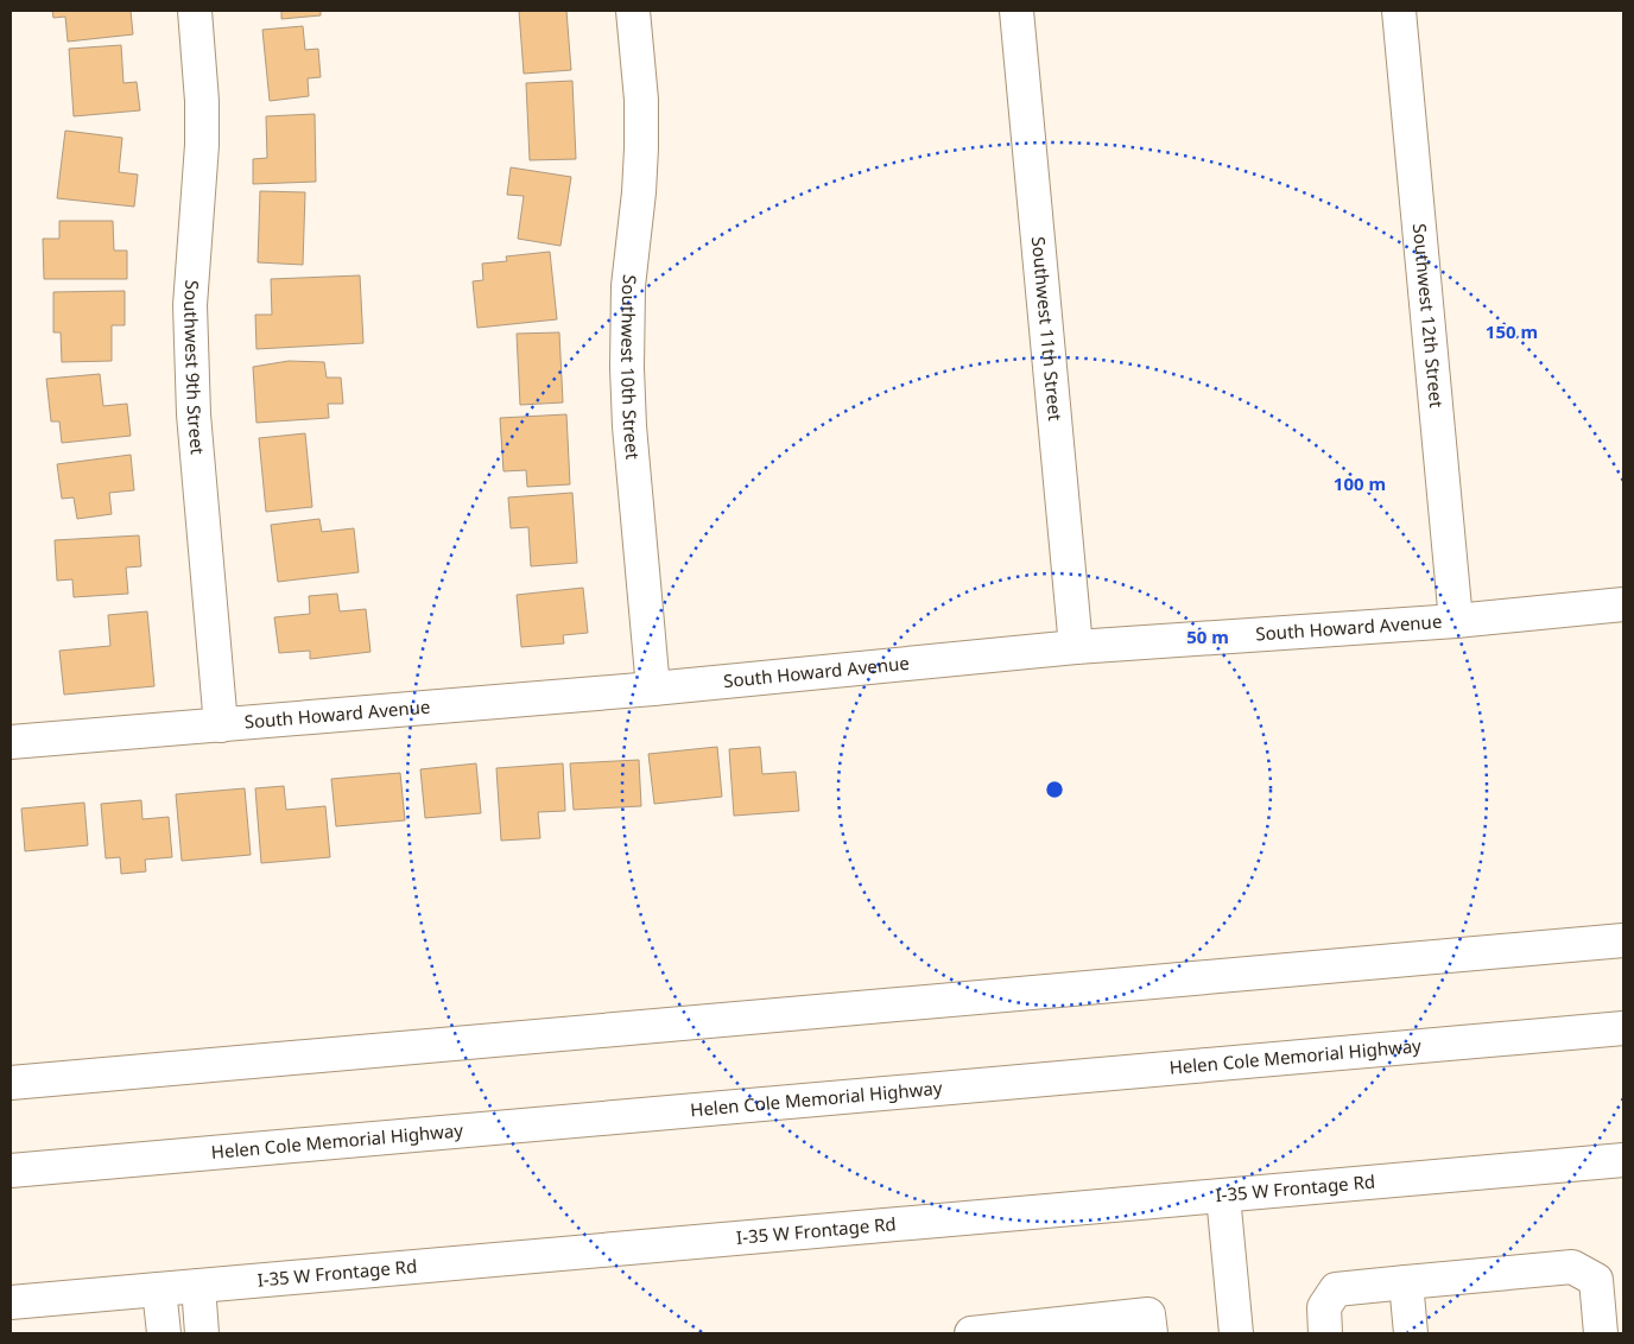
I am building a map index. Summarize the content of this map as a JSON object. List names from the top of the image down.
{
  "streets": {
    "main road": [
      "Southwest 12th Street",
      "Southwest 11th Street",
      "Southwest 10th Street",
      "Southwest 9th Street",
      "South Howard Avenue",
      "Helen Cole Memorial Highway",
      "I-35 W Frontage Rd"
    ]
  },
  "crossings": [
    ["Southwest 12th Street", "South Howard Avenue"],
    ["Southwest 11th Street", "South Howard Avenue"],
    ["Southwest 10th Street", "South Howard Avenue"],
    ["Southwest 9th Street", "South Howard Avenue"]
  ],
  "rings": ["150 m", "100 m", "50 m"]
}
